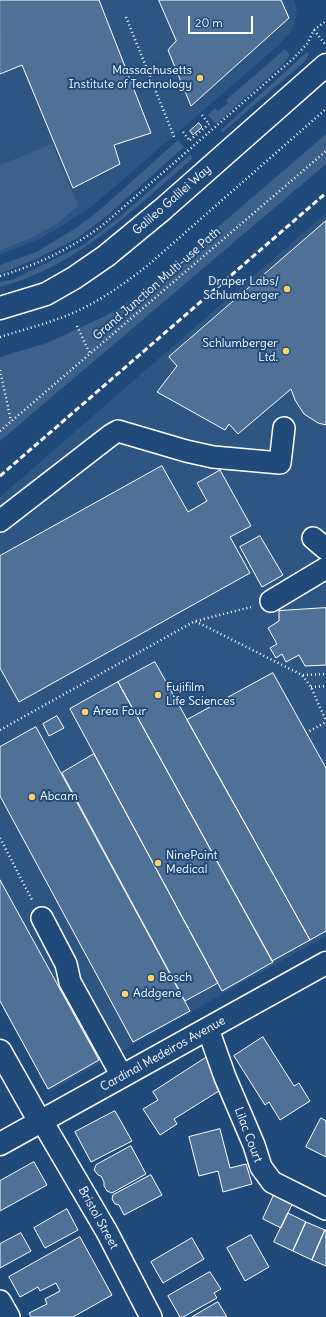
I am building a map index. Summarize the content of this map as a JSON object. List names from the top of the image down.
{
  "streets": {
    "main road": ["Galileo Galilei Way", "Cardinal Medeiros Avenue"],
    "street": ["Lilac Court", "Bristol Street"],
    "path": ["Grand Junction Multi-use Path"]
  },
  "crossings": [
    ["Cardinal Medeiros Avenue", "Lilac Court"],
    ["Cardinal Medeiros Avenue", "Bristol Street"]
  ],
  "places": [
    "Massachusetts Institute of Technology",
    "Draper Labs/ Schlumberger",
    "Schlumberger Ltd.",
    "Fujifilm Life Sciences",
    "Area Four",
    "Abcam",
    "NinePoint Medical",
    "Bosch",
    "Addgene"
  ],
  "scale_bar": "20 m"
}
